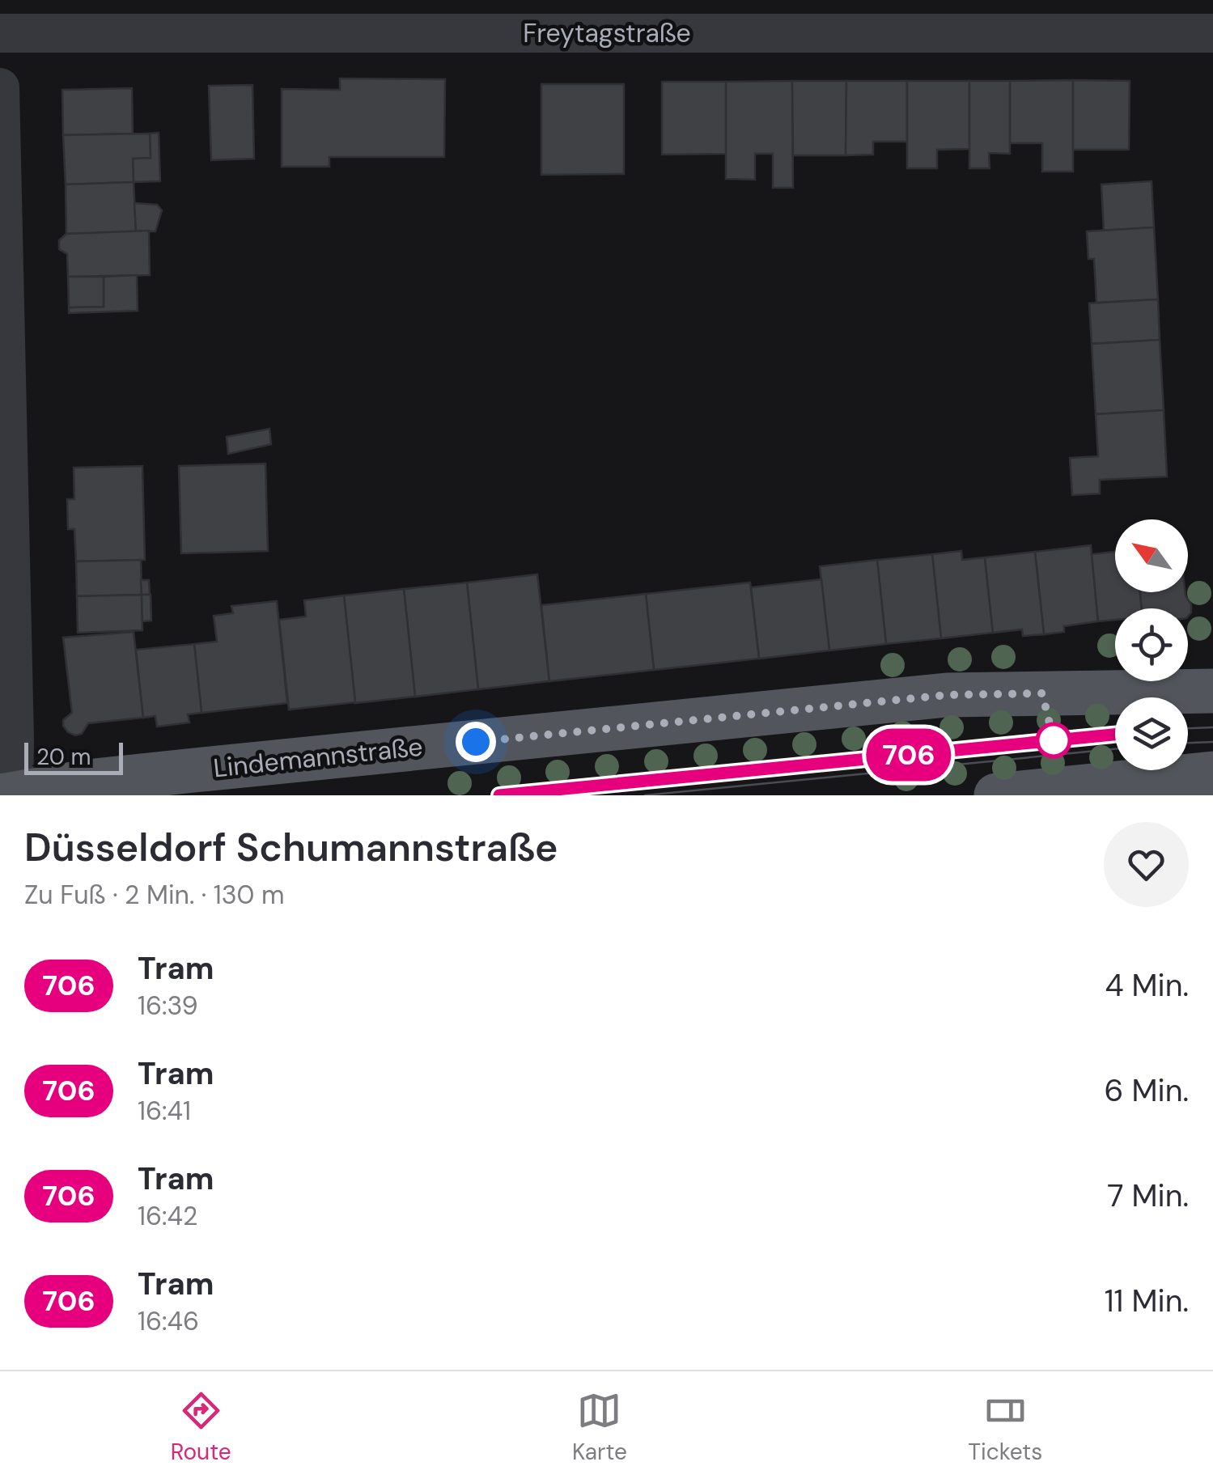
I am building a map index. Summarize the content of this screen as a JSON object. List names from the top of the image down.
{
  "streets": {
    "main road": ["Lindemannstraße"],
    "street": ["Freytagstraße"]
  },
  "lines": ["tram line 706"],
  "scale_bar": "20 m",
  "north": "top left",
  "page": {
    "on_map": "706",
    "scale": "20 m",
    "heading": ["Düsseldorf Schumannstraße", "Zu Fuß · 2 Min. · 130 m"],
    "list": [
      {
        "mark": "706",
        "name": "Tram",
        "note": "16:39",
        "value": "4 Min."
      },
      {
        "mark": "706",
        "name": "Tram",
        "note": "16:41",
        "value": "6 Min."
      },
      {
        "mark": "706",
        "name": "Tram",
        "note": "16:42",
        "value": "7 Min."
      },
      {
        "mark": "706",
        "name": "Tram",
        "note": "16:46",
        "value": "11 Min."
      }
    ],
    "tabs": ["Route", "Karte", "Tickets"]
  }
}
